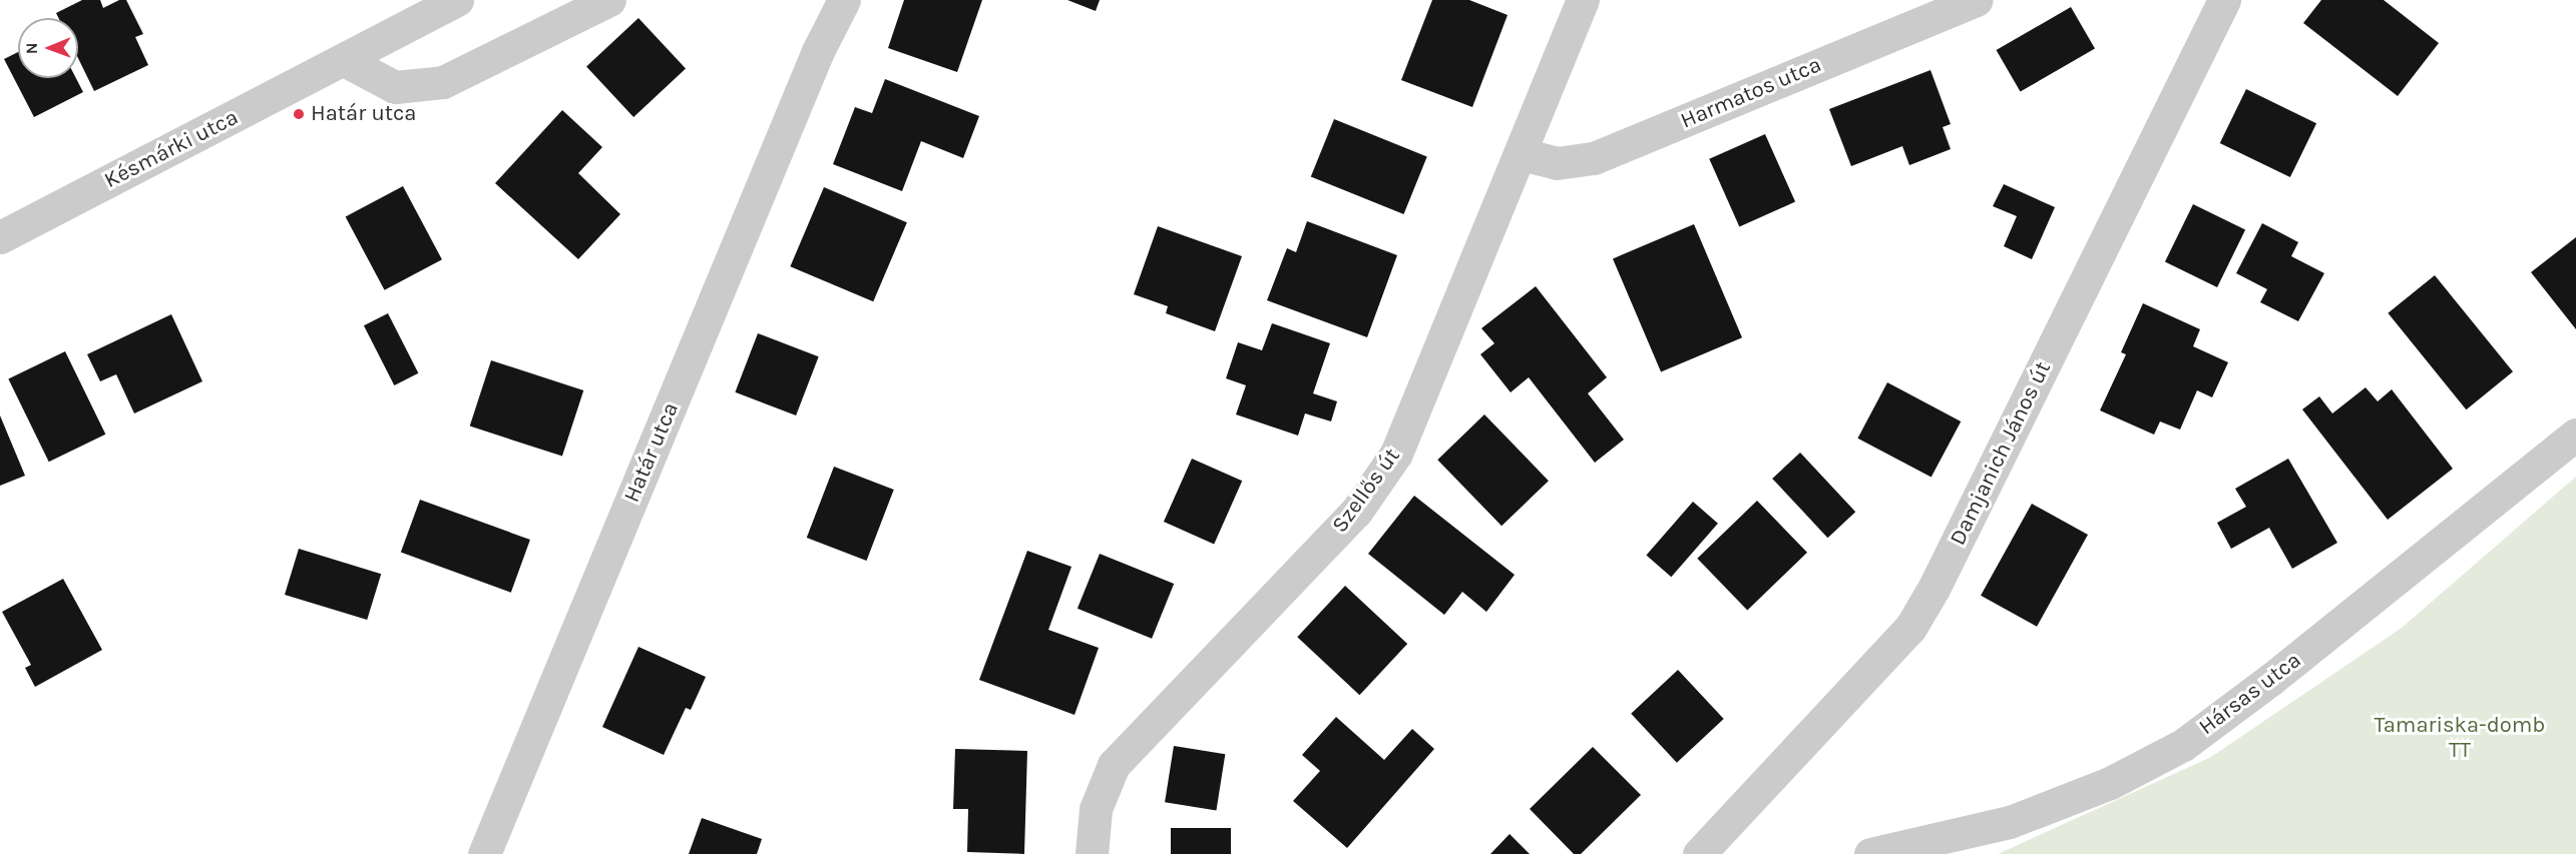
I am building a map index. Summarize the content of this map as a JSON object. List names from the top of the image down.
{
  "streets": {
    "street": [
      "Harmatos utca",
      "Késmárki utca",
      "Határ utca",
      "Damjanich János út",
      "Szellős út",
      "Hársas utca"
    ]
  },
  "crossings": [
    ["Harmatos utca", "Szellős út"]
  ],
  "parks": ["Tamariska-domb TT"],
  "places": ["Határ utca"],
  "north": "left"
}
